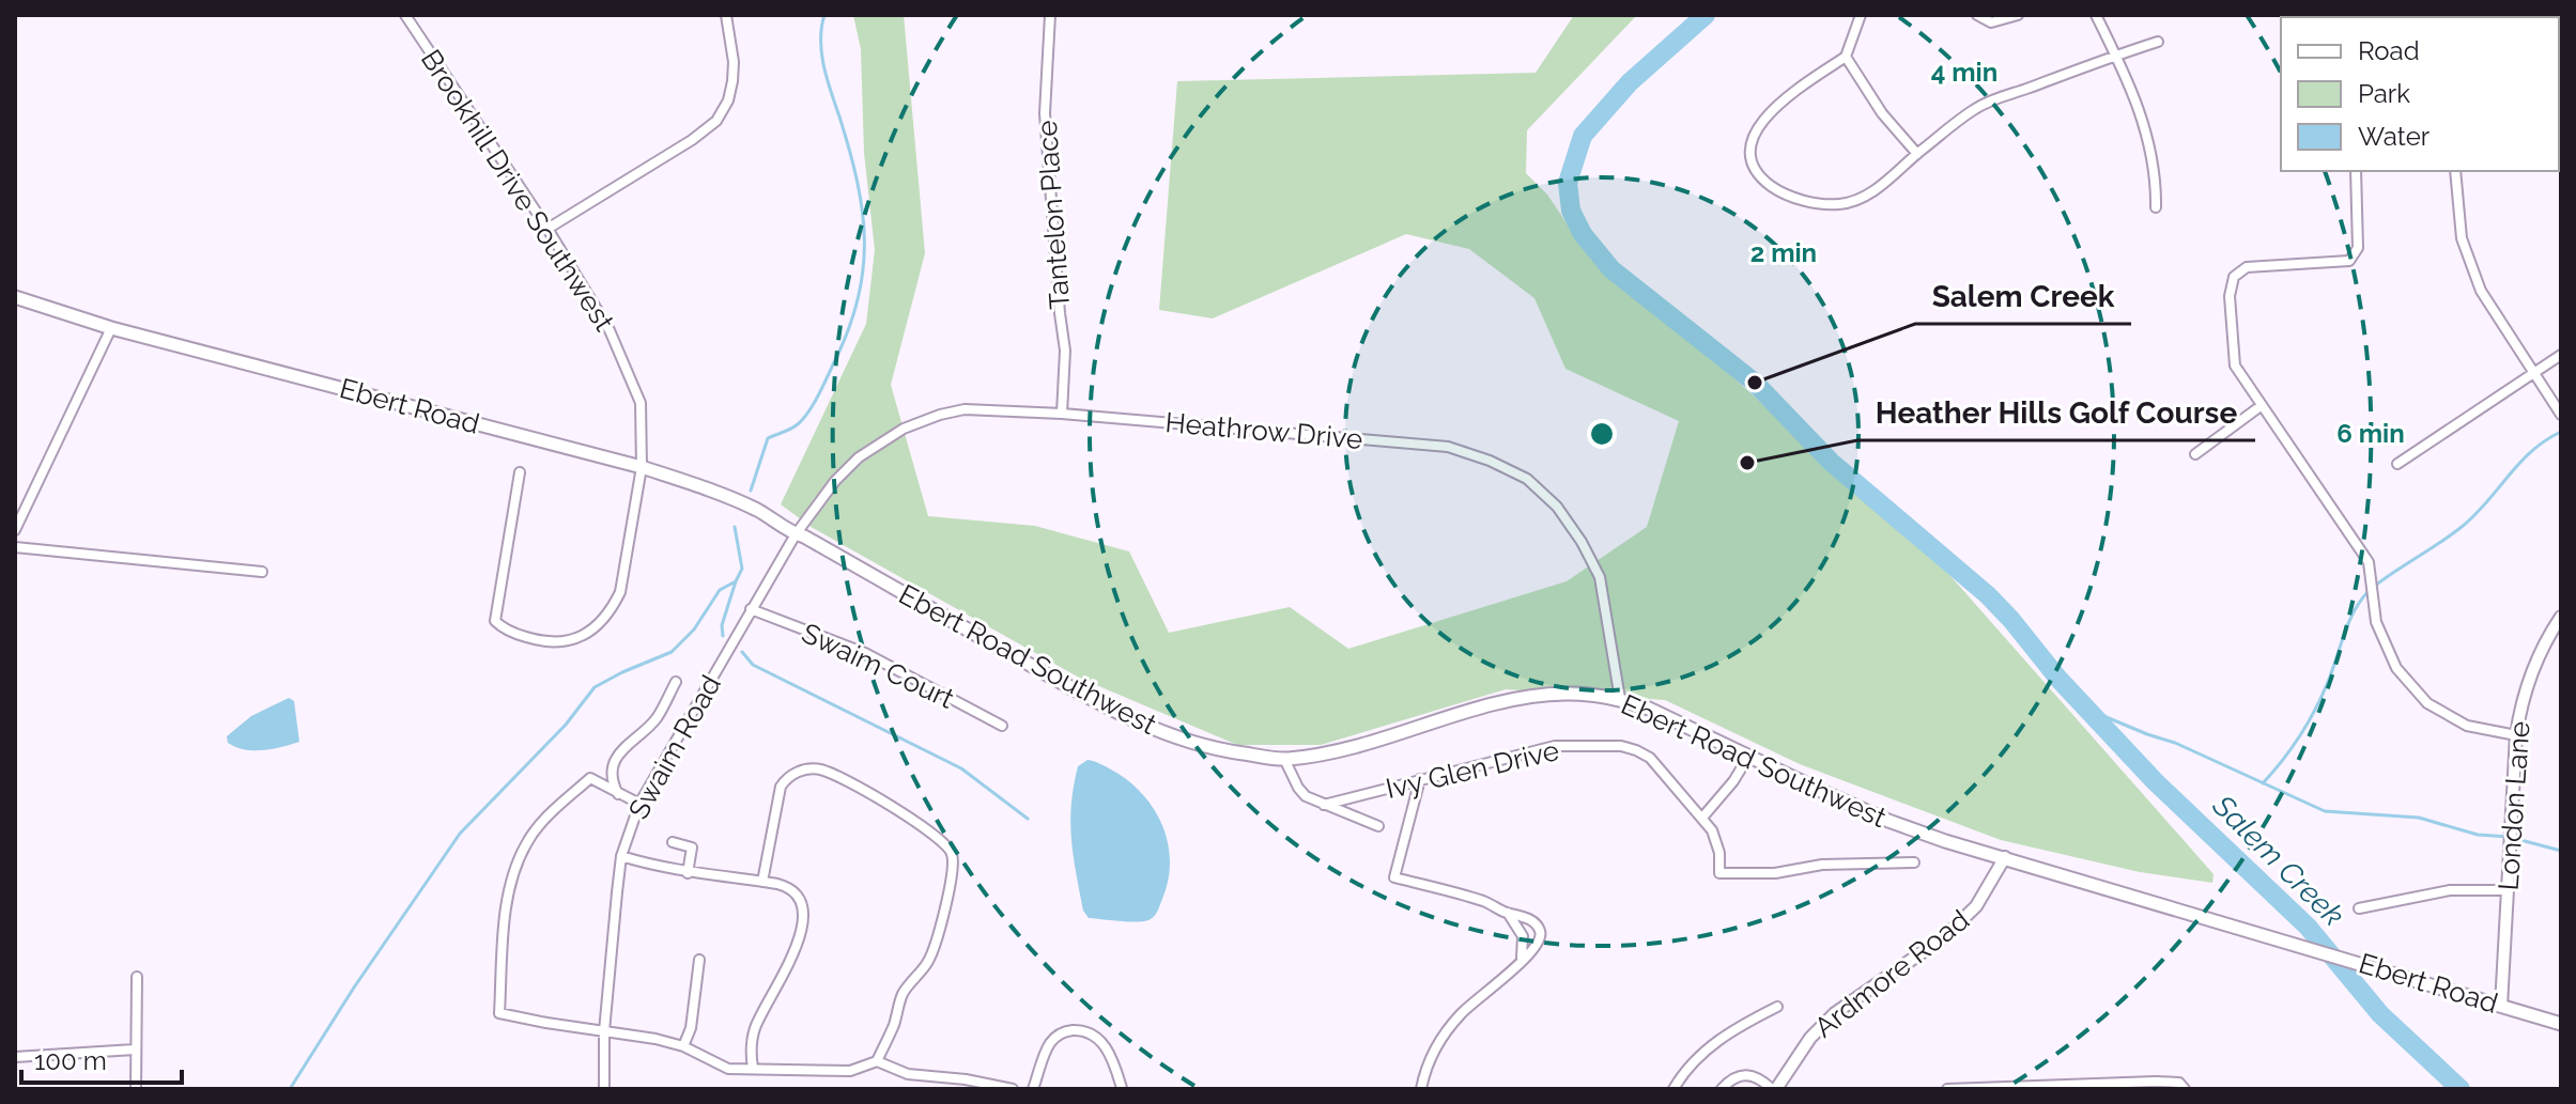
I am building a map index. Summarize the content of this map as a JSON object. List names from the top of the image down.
{
  "streets": {
    "main road": ["Ebert Road", "Ebert Road Southwest"],
    "street": [
      "Brookhill Drive Southwest",
      "Tantelon Place",
      "Heathrow Drive",
      "Swaim Court",
      "Swaim Road",
      "Ivy Glen Drive",
      "London Lane",
      "Ardmore Road"
    ]
  },
  "crossings": [
    ["Brookhill Drive Southwest", "Ebert Road"],
    ["Tantelon Place", "Heathrow Drive"],
    ["Ebert Road", "Heathrow Drive"],
    ["Ebert Road", "Ebert Road Southwest"],
    ["Ebert Road", "London Lane"],
    ["Heathrow Drive", "Ebert Road Southwest"],
    ["Heathrow Drive", "Swaim Road"],
    ["Ebert Road Southwest", "Ardmore Road"],
    ["Swaim Court", "Swaim Road"]
  ],
  "water": ["Salem Creek"],
  "places": ["Salem Creek", "Heather Hills Golf Course"],
  "legend": ["Road", "Park", "Water"],
  "scale_bar": "100 m",
  "rings": ["4 min", "2 min", "6 min"]
}
